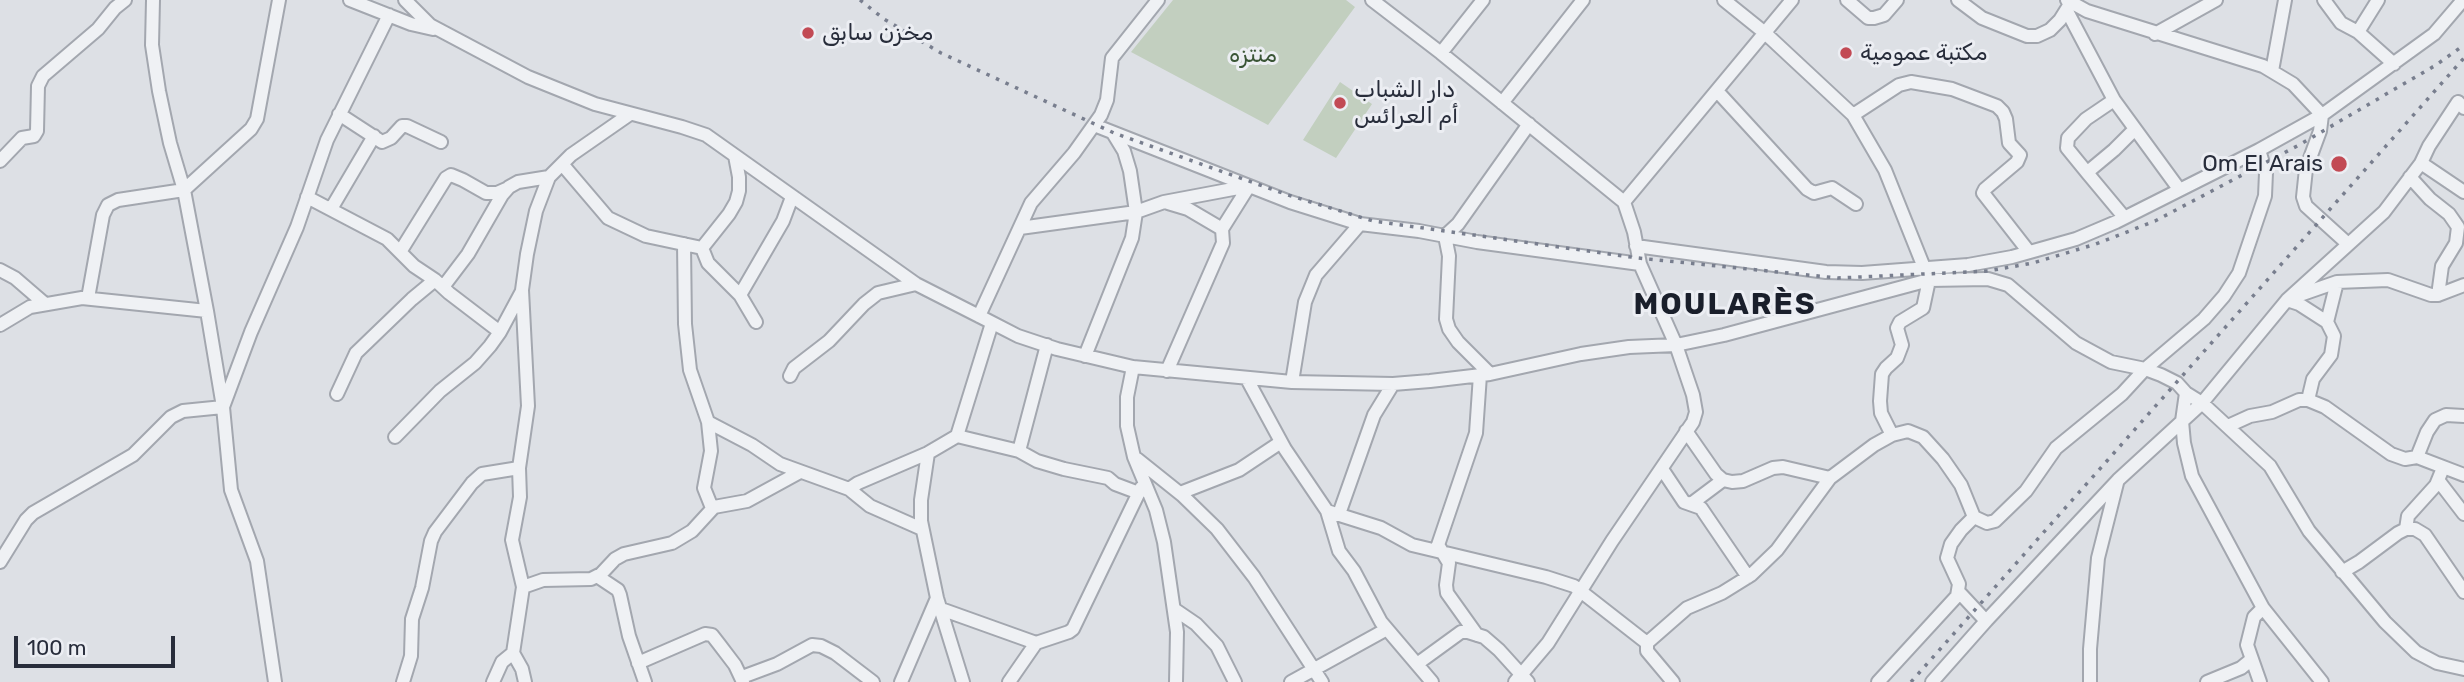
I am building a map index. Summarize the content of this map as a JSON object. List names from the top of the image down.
{
  "districts": ["MOULARÈS"],
  "parks": ["منتزه"],
  "places": [
    "مخزن سابق",
    "مكتبة عمومية",
    "دار الشباب أم العرائس",
    "Om El Arais"
  ],
  "scale_bar": "100 m"
}
